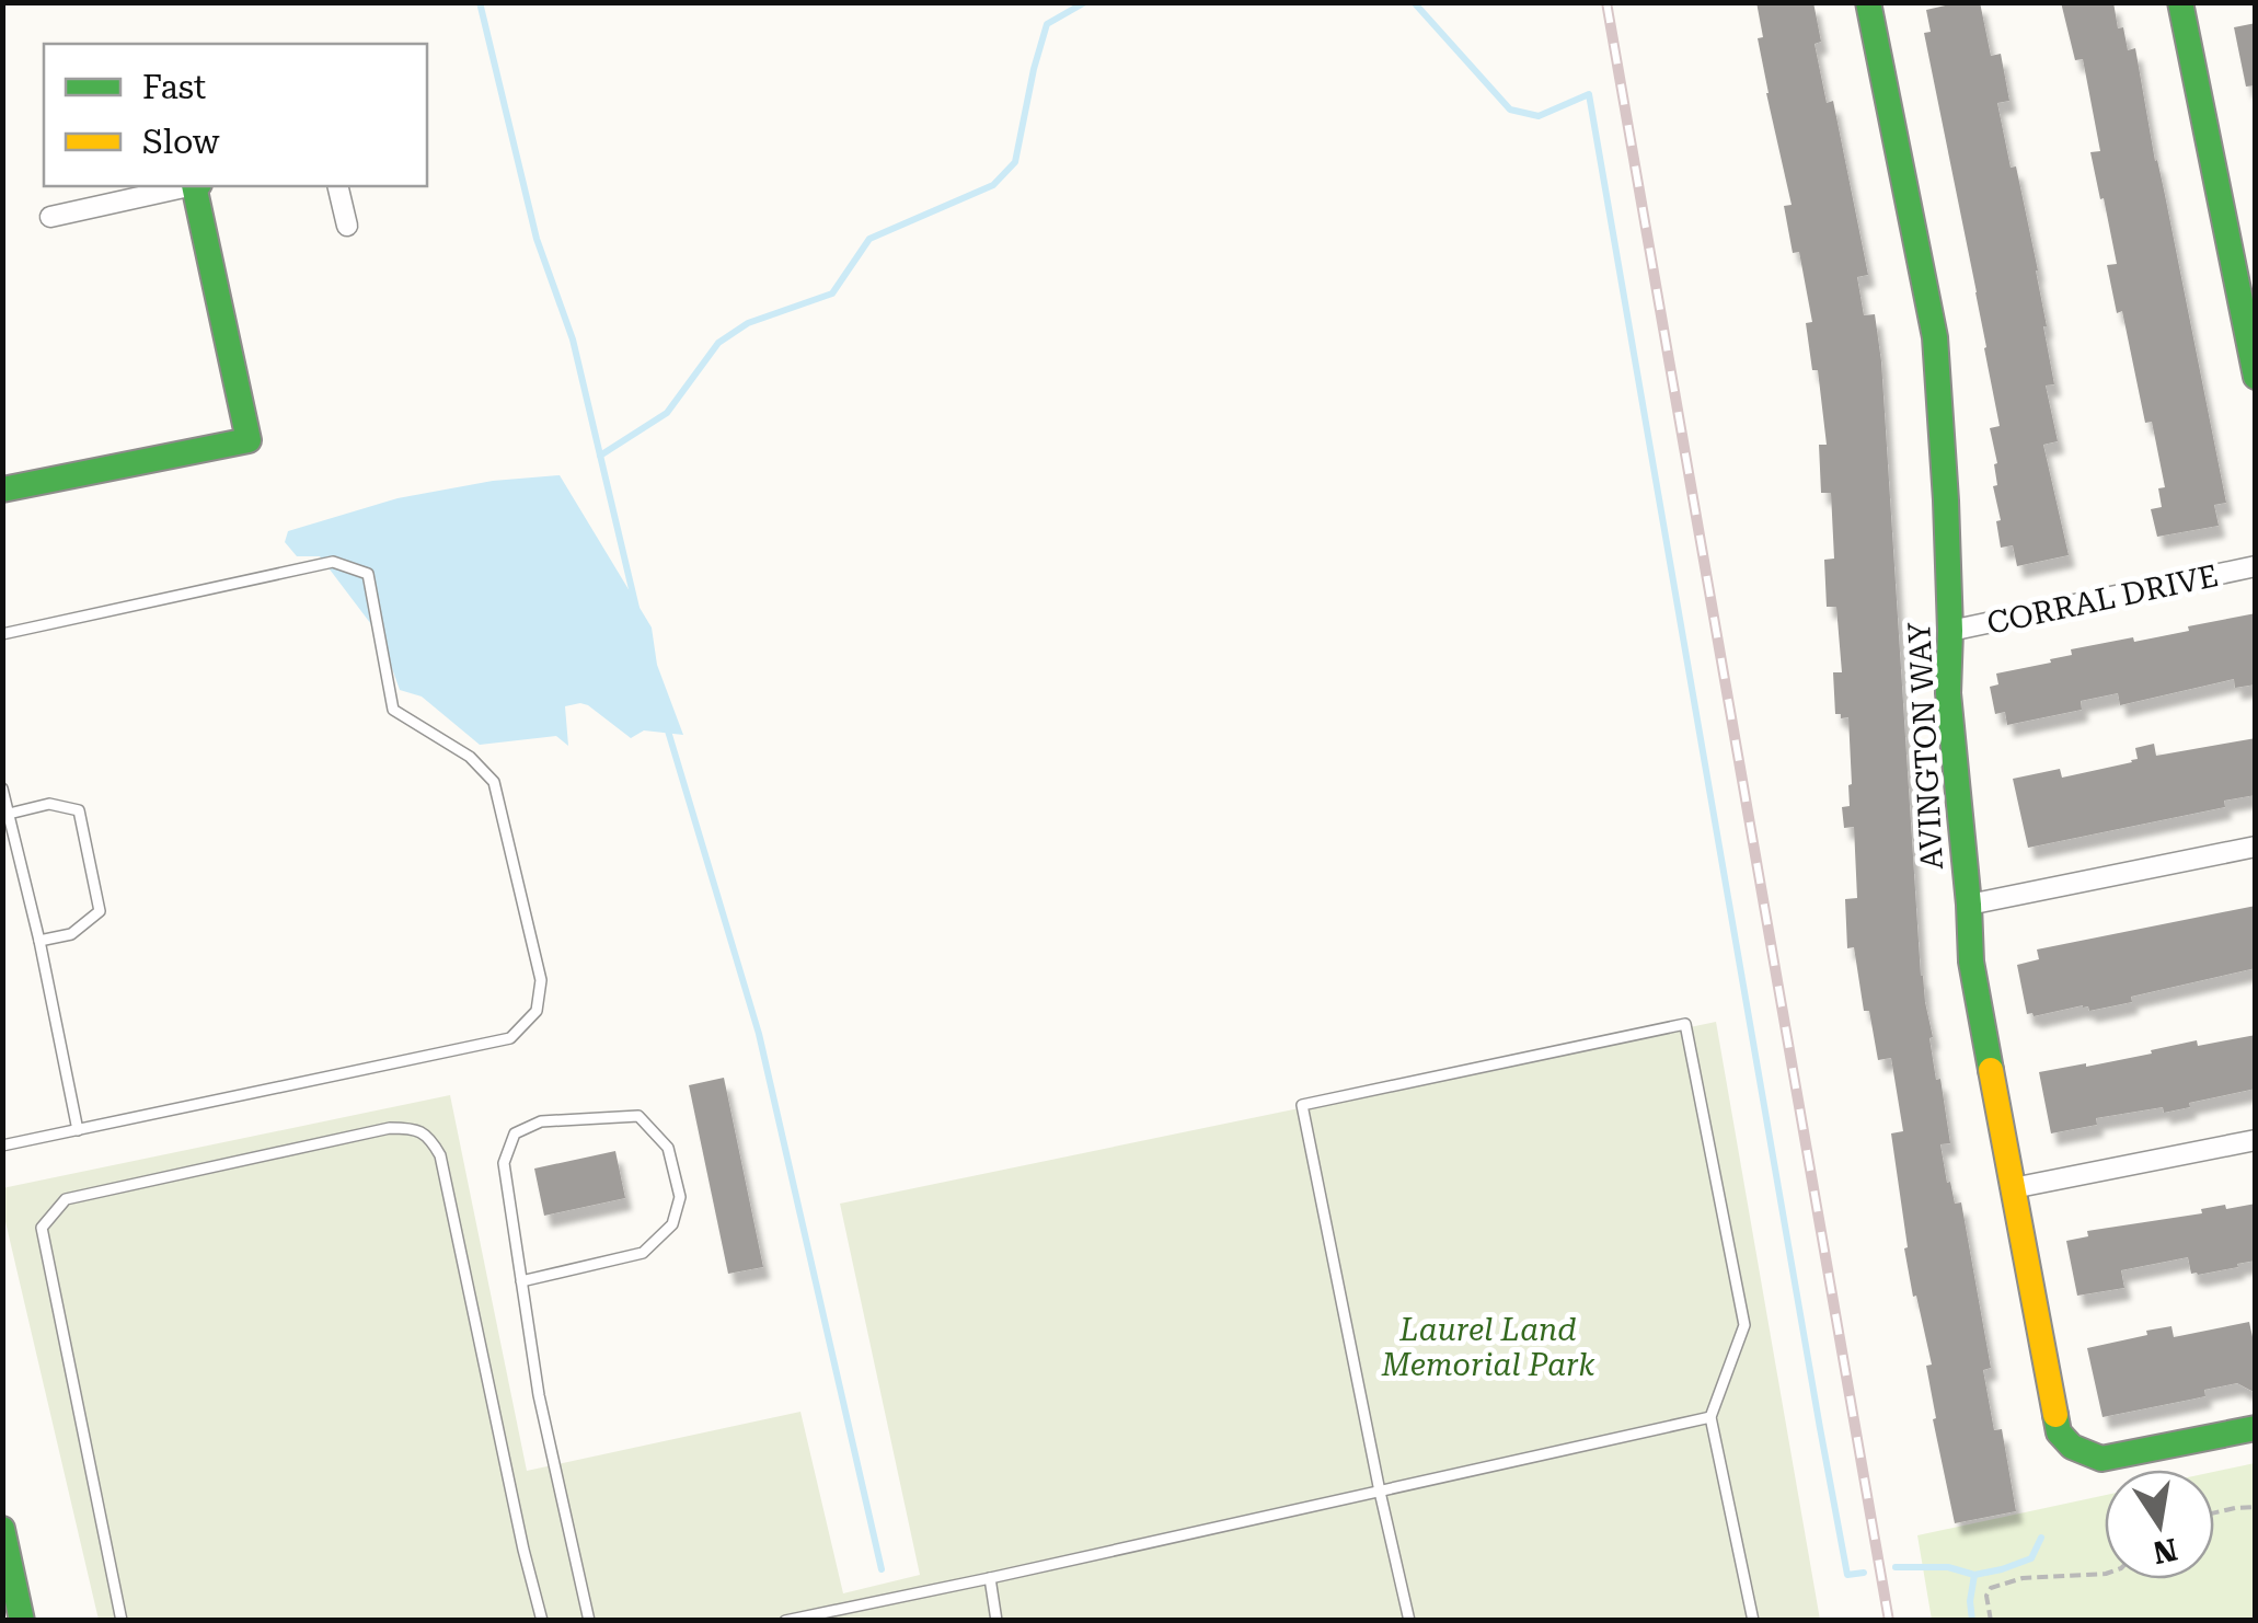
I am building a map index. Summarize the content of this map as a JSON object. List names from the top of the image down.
{
  "streets": {
    "street": ["CORRAL DRIVE", "AVINGTON WAY"]
  },
  "crossings": [
    ["CORRAL DRIVE", "AVINGTON WAY"]
  ],
  "parks": ["Laurel Land Memorial Park"],
  "legend": ["Fast", "Slow"],
  "north": "bottom"
}
